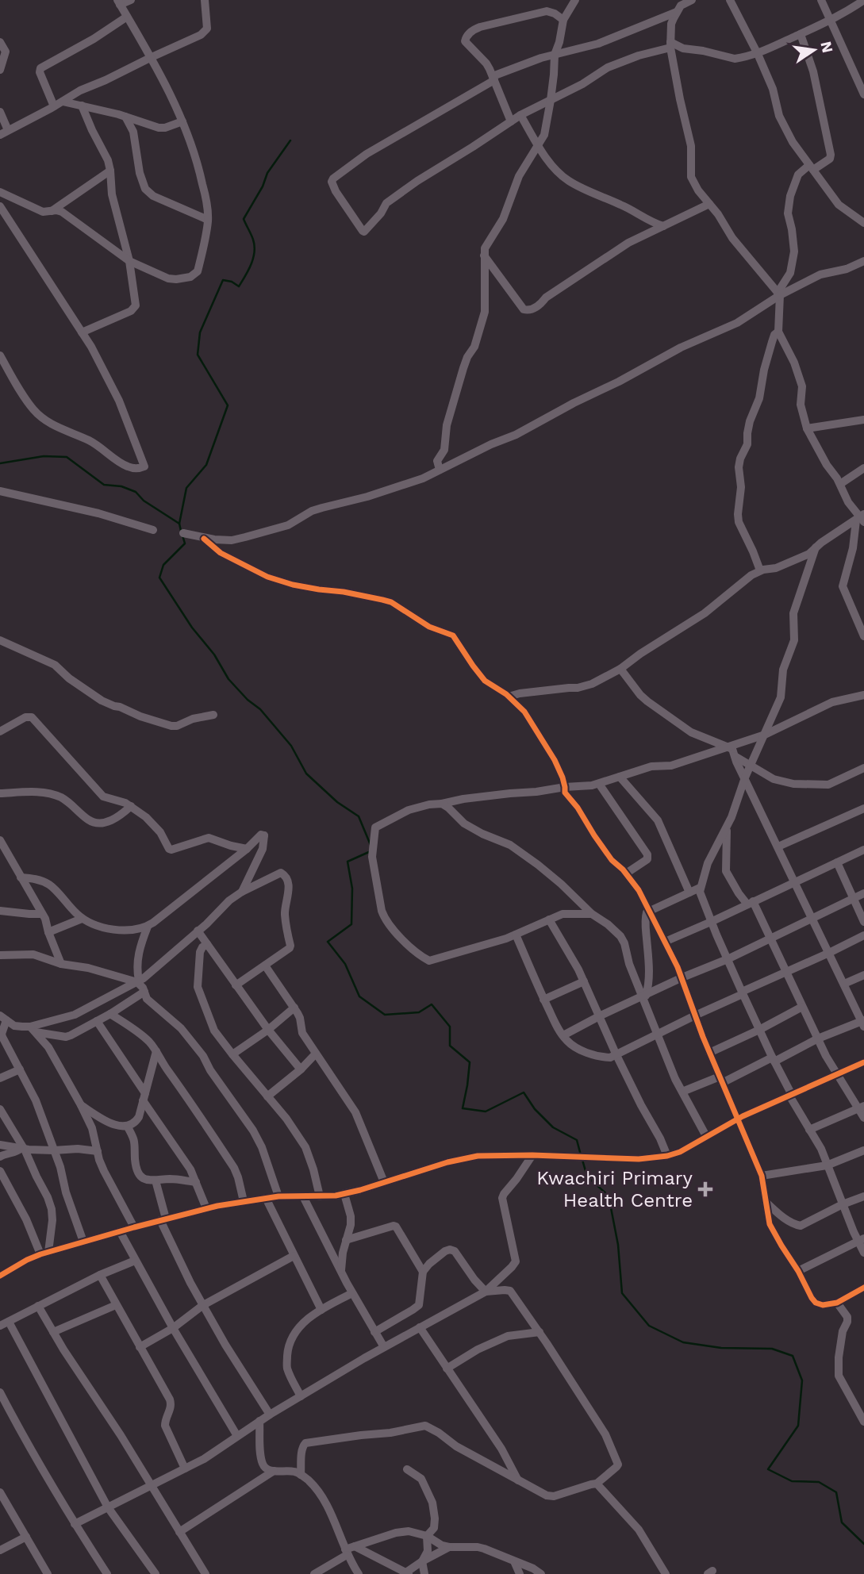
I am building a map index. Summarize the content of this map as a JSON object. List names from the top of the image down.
{
  "places": {
    "health": ["Kwachiri Primary Health Centre"]
  },
  "north": "right"
}
